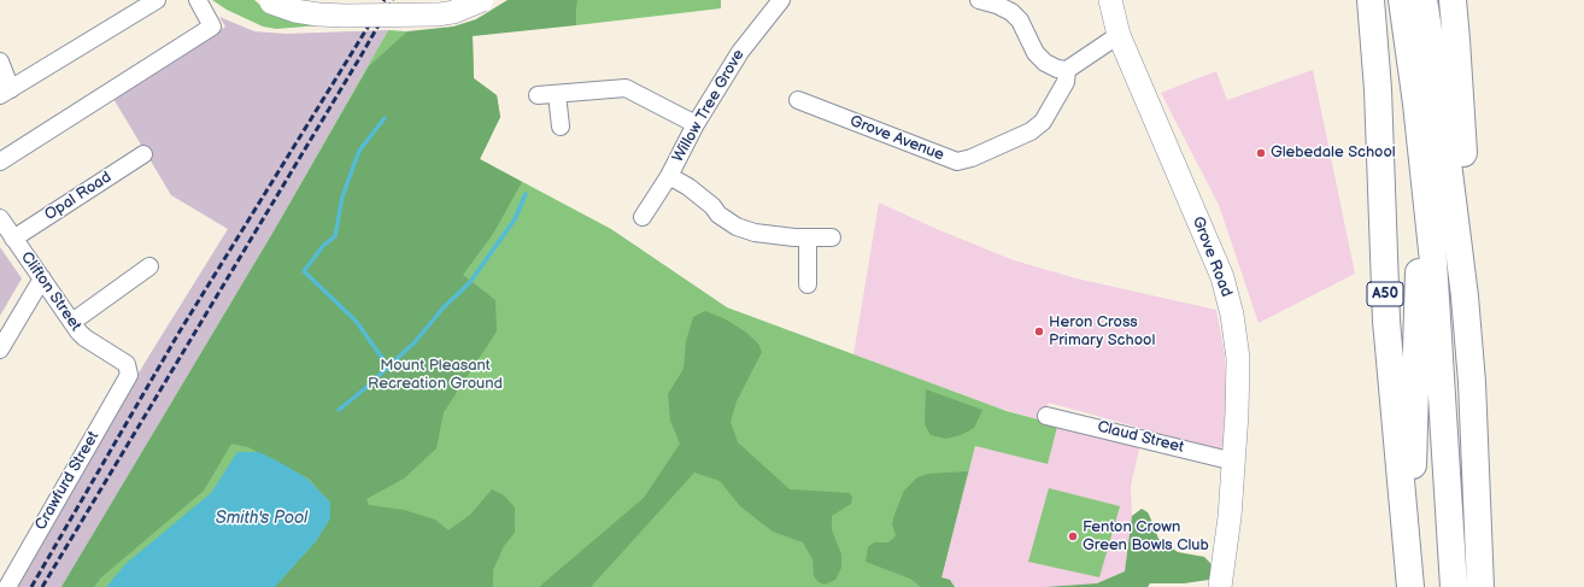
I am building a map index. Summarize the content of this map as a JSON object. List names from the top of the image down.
{
  "streets": {
    "highway": ["A50"],
    "street": [
      "Willow Tree Grove",
      "Grove Avenue",
      "Opal Road",
      "Grove Road",
      "Clifton Street",
      "Claud Street",
      "Crawfurd Street"
    ]
  },
  "crossings": [
    ["Opal Road", "Clifton Street"],
    ["Grove Road", "Claud Street"],
    ["Clifton Street", "Crawfurd Street"]
  ],
  "water": ["Smith's Pool"],
  "parks": ["Mount Pleasant Recreation Ground"],
  "places": ["Glebedale School", "Heron Cross Primary School", "Fenton Crown Green Bowls Club"]
}
